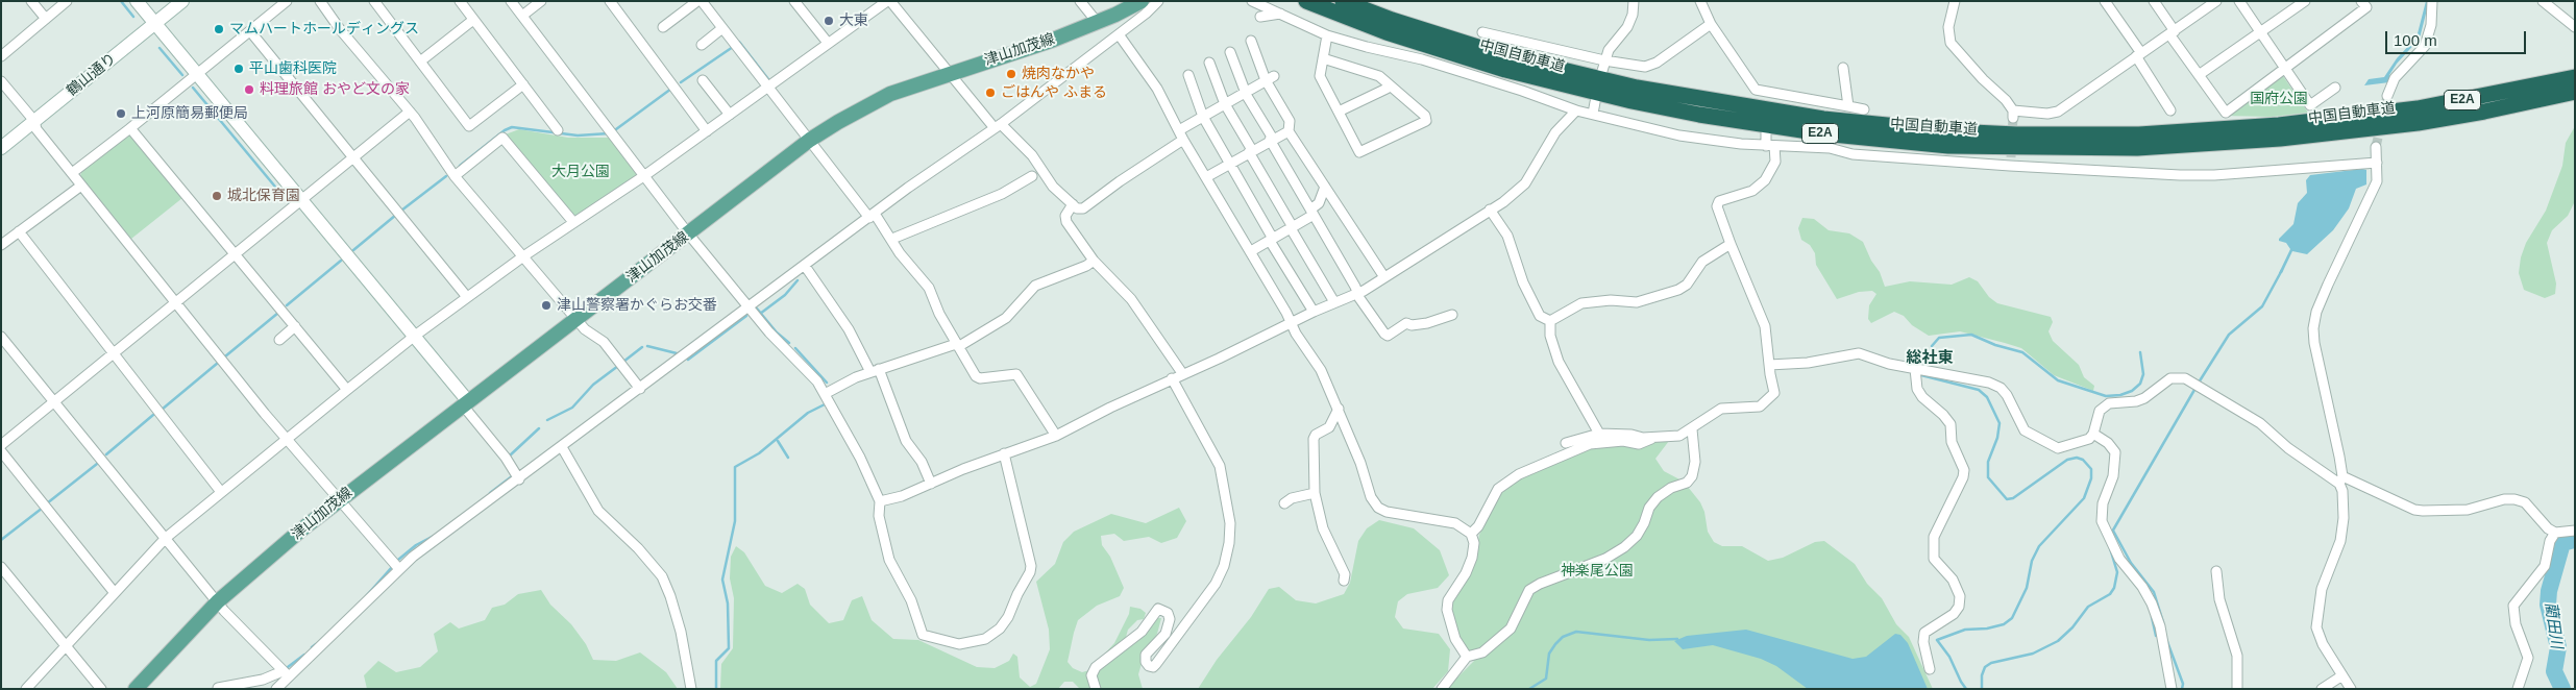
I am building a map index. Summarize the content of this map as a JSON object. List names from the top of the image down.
{
  "streets": {
    "highway": ["中国自動車道", "E2A"],
    "main road": ["津山加茂線"],
    "street": ["鶴山通り"]
  },
  "districts": ["総社東"],
  "water": ["藺田川"],
  "parks": ["国府公園", "大月公園", "神楽尾公園"],
  "places": [
    "大東",
    "マムハートホールディングス",
    "平山歯科医院",
    "焼肉なかや",
    "料理旅館 おやど文の家",
    "ごはんや ふまる",
    "上河原簡易郵便局",
    "城北保育園",
    "津山警察署かぐらお交番"
  ],
  "scale_bar": "100 m"
}
